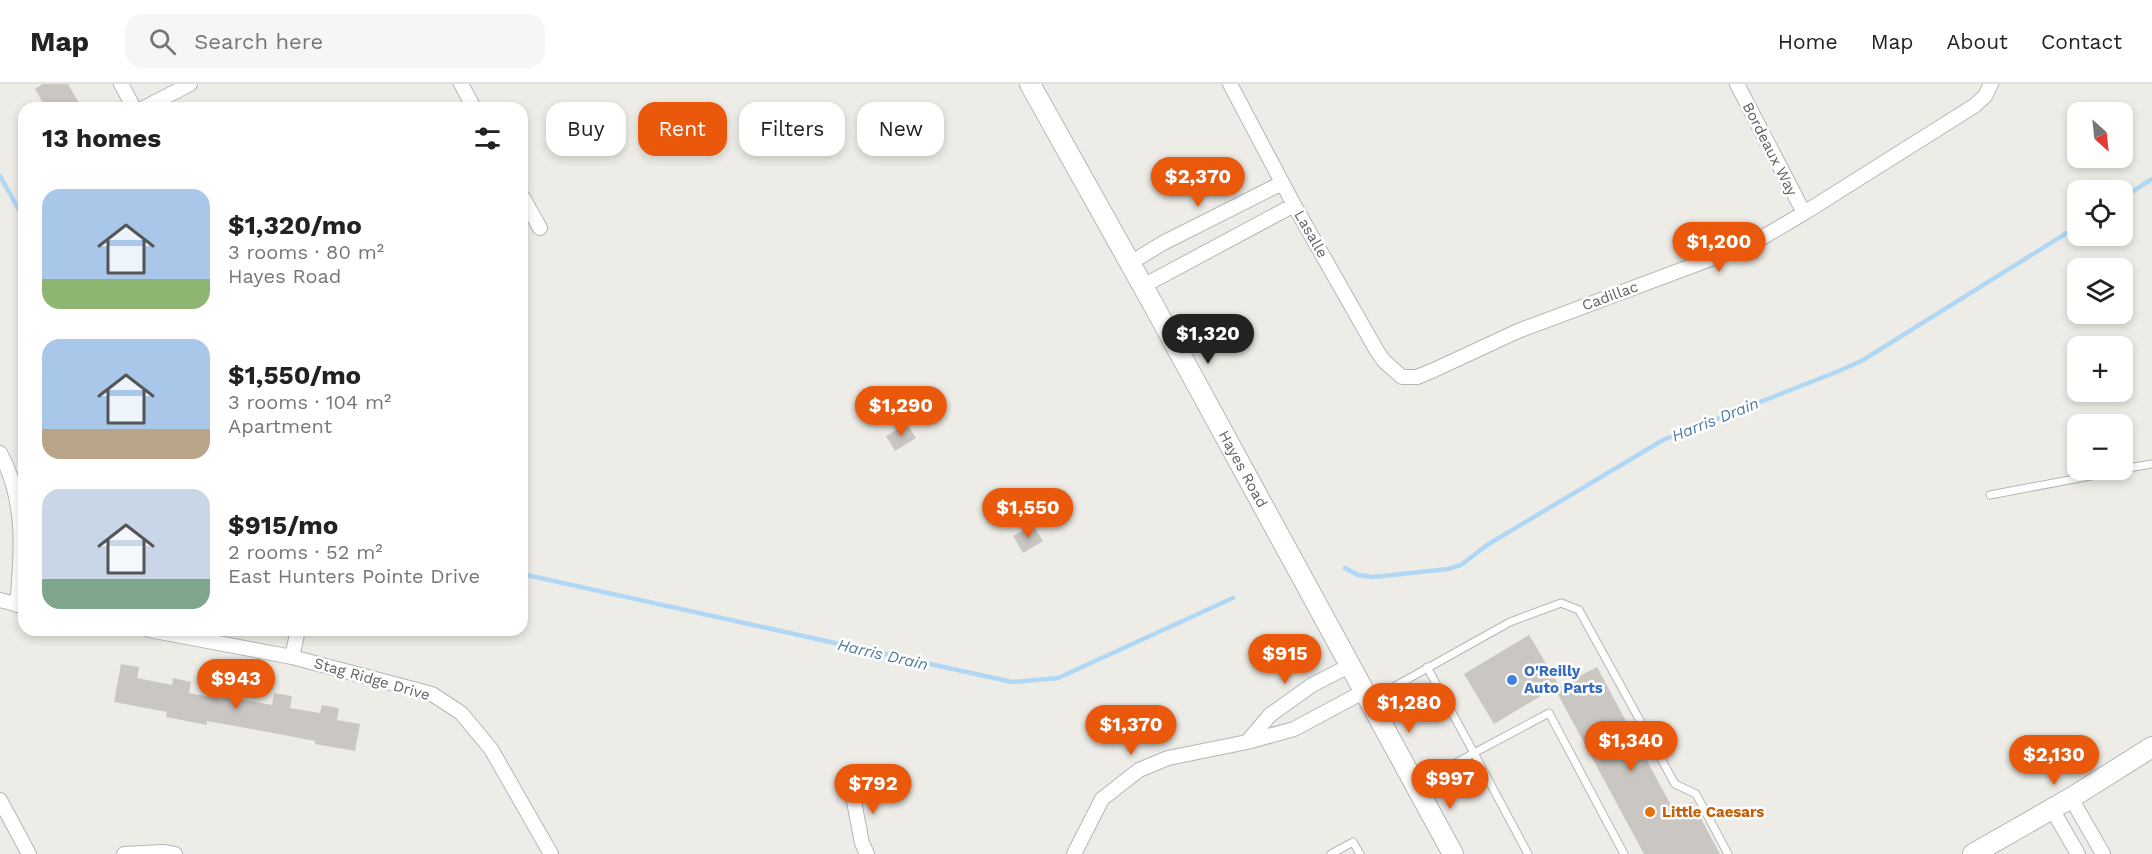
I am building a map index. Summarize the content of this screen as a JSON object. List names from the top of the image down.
{
  "streets": {
    "street": [
      "Bordeaux Way",
      "Lasalle",
      "Cadillac",
      "Hayes Road",
      "Stag Ridge Drive"
    ]
  },
  "crossings": [
    ["Bordeaux Way", "Cadillac"],
    ["Lasalle", "Cadillac"]
  ],
  "water": ["Harris Drain"],
  "places": ["O'Reilly Auto Parts", "Little Caesars"],
  "north": "bottom right",
  "page": {
    "header": "Map",
    "search": "Search here",
    "nav": [
      "Home",
      "Map",
      "About",
      "Contact"
    ],
    "map_buttons": ["+", "−"],
    "chip": [
      "Buy",
      "Rent",
      "Filters",
      "New"
    ],
    "heading": "13 homes",
    "price": [
      "$2,370",
      "$1,200",
      "$1,320",
      "$1,290",
      "$1,550",
      "$915",
      "$943",
      "$1,280",
      "$1,370",
      "$1,340",
      "$2,130",
      "$997",
      "$792"
    ],
    "list": [
      {
        "name": "$1,320/mo",
        "note": "3 rooms · 80 m² · Hayes Road"
      },
      {
        "name": "$1,550/mo",
        "note": "3 rooms · 104 m² · Apartment"
      },
      {
        "name": "$915/mo",
        "note": "2 rooms · 52 m² · East Hunters Pointe Drive"
      }
    ]
  }
}
